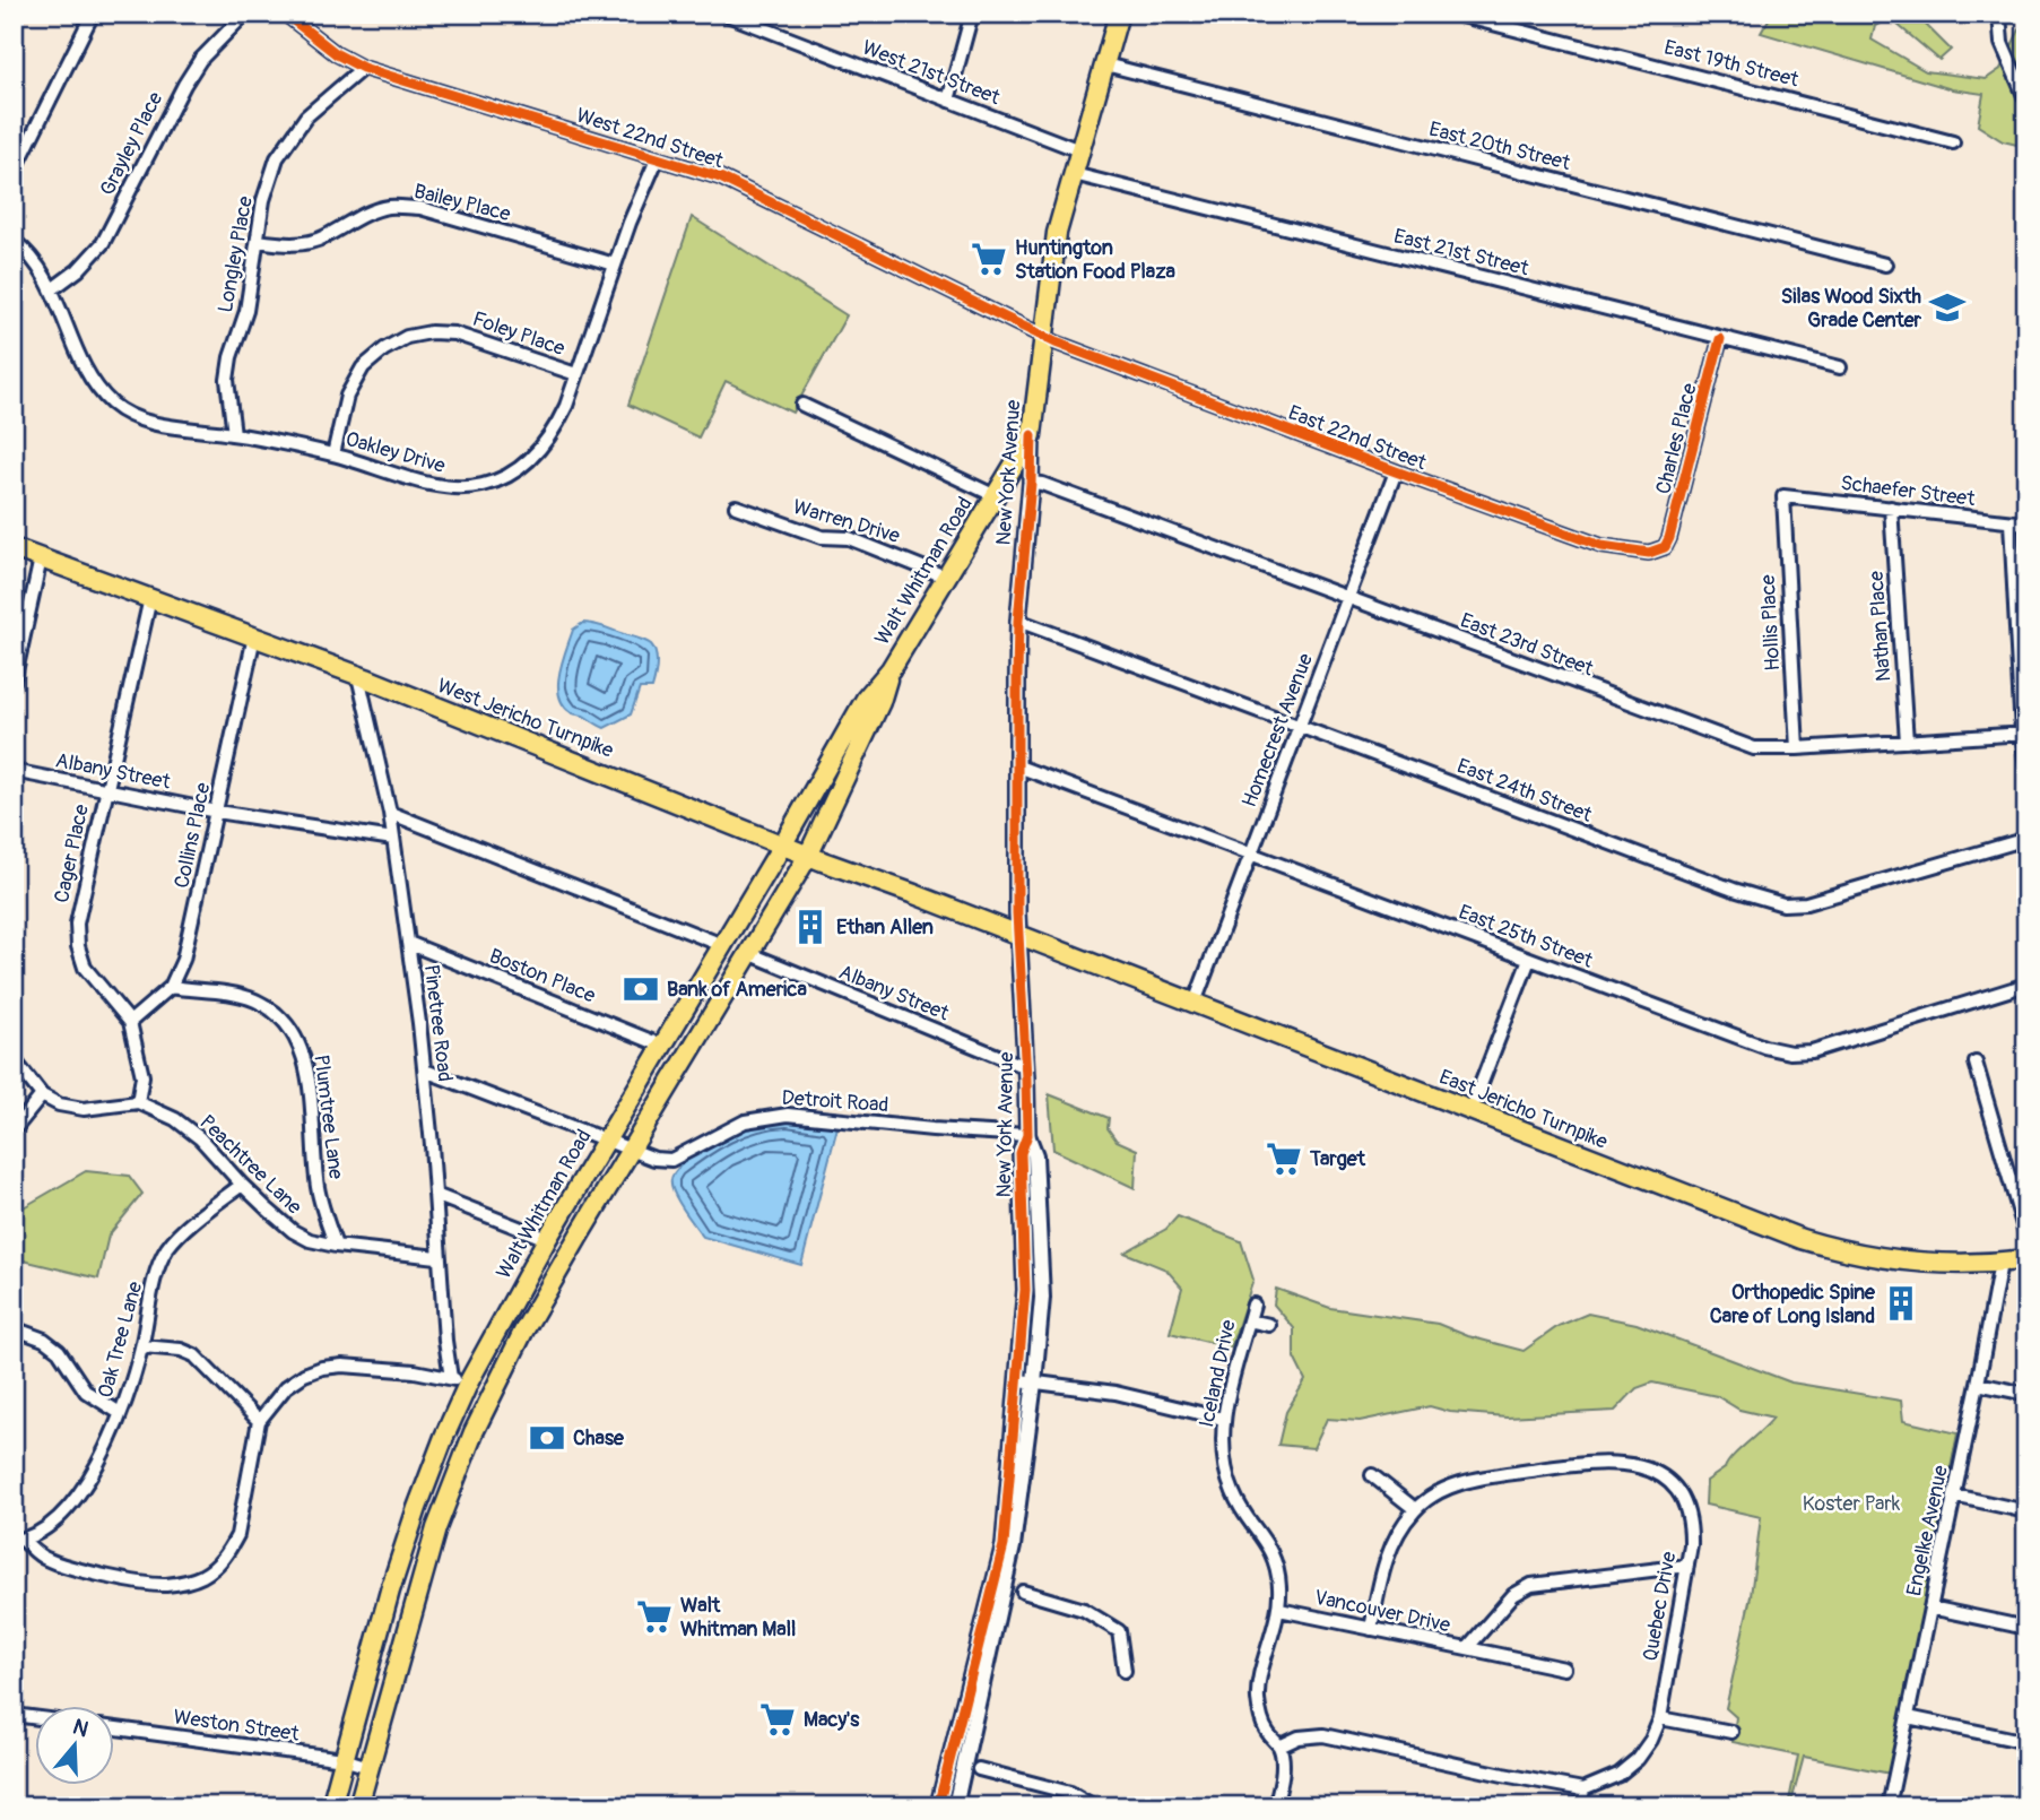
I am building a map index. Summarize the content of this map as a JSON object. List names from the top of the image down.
{
  "streets": {
    "main road": [
      "New York Avenue",
      "Walt Whitman Road",
      "West Jericho Turnpike",
      "East Jericho Turnpike"
    ],
    "street": [
      "East 19th Street",
      "West 21st Street",
      "West 22nd Street",
      "Grayley Place",
      "East 20th Street",
      "Bailey Place",
      "East 21st Street",
      "Longley Place",
      "Foley Place",
      "East 22nd Street",
      "Charles Place",
      "Oakley Drive",
      "Schaefer Street",
      "Warren Drive",
      "Hollis Place",
      "Nathan Place",
      "East 23rd Street",
      "Homecrest Avenue",
      "Albany Street",
      "East 24th Street",
      "Collins Place",
      "Cager Place",
      "East 25th Street",
      "Boston Place",
      "Pinetree Road",
      "Detroit Road",
      "Plumtree Lane",
      "Peachtree Lane",
      "Oak Tree Lane",
      "Iceland Drive",
      "Engelke Avenue",
      "Quebec Drive",
      "Vancouver Drive",
      "Weston Street"
    ]
  },
  "crossings": [
    ["West 21st Street", "New York Avenue"],
    ["West 22nd Street", "Longley Place"],
    ["West 22nd Street", "East 22nd Street"],
    ["West 22nd Street", "Oakley Drive"],
    ["West 22nd Street", "New York Avenue"],
    ["Grayley Place", "Oakley Drive"],
    ["East 20th Street", "New York Avenue"],
    ["Bailey Place", "Longley Place"],
    ["Bailey Place", "Oakley Drive"],
    ["East 21st Street", "Charles Place"],
    ["East 21st Street", "New York Avenue"],
    ["Longley Place", "Oakley Drive"],
    ["Foley Place", "Oakley Drive"],
    ["East 22nd Street", "Charles Place"],
    ["East 22nd Street", "New York Avenue"],
    ["East 22nd Street", "Homecrest Avenue"],
    ["New York Avenue", "Walt Whitman Road"],
    ["New York Avenue", "East 23rd Street"],
    ["New York Avenue", "West Jericho Turnpike"],
    ["New York Avenue", "Albany Street"],
    ["New York Avenue", "East 24th Street"],
    ["New York Avenue", "East 25th Street"],
    ["New York Avenue", "Detroit Road"],
    ["New York Avenue", "East Jericho Turnpike"],
    ["Schaefer Street", "Hollis Place"],
    ["Schaefer Street", "Nathan Place"],
    ["Warren Drive", "Walt Whitman Road"],
    ["Walt Whitman Road", "West Jericho Turnpike"],
    ["Walt Whitman Road", "Albany Street"],
    ["Walt Whitman Road", "Boston Place"],
    ["Walt Whitman Road", "Pinetree Road"],
    ["Walt Whitman Road", "Detroit Road"],
    ["Walt Whitman Road", "Weston Street"],
    ["Hollis Place", "East 23rd Street"],
    ["Nathan Place", "East 23rd Street"],
    ["East 23rd Street", "Homecrest Avenue"],
    ["West Jericho Turnpike", "Collins Place"],
    ["West Jericho Turnpike", "Cager Place"],
    ["West Jericho Turnpike", "Pinetree Road"],
    ["West Jericho Turnpike", "East Jericho Turnpike"],
    ["Homecrest Avenue", "East 24th Street"],
    ["Homecrest Avenue", "East 25th Street"],
    ["Homecrest Avenue", "East Jericho Turnpike"],
    ["Albany Street", "Collins Place"],
    ["Albany Street", "Cager Place"],
    ["Albany Street", "Pinetree Road"],
    ["Collins Place", "Cager Place"],
    ["Collins Place", "Plumtree Lane"],
    ["Cager Place", "Peachtree Lane"],
    ["Boston Place", "Pinetree Road"],
    ["Pinetree Road", "Detroit Road"],
    ["Pinetree Road", "Peachtree Lane"],
    ["East Jericho Turnpike", "Engelke Avenue"],
    ["Plumtree Lane", "Peachtree Lane"],
    ["Peachtree Lane", "Oak Tree Lane"],
    ["Iceland Drive", "Vancouver Drive"],
    ["Quebec Drive", "Vancouver Drive"]
  ],
  "parks": ["Koster Park"],
  "places": {
    "supermarket": [
      "Huntington Station Food Plaza",
      "Target",
      "Walt Whitman Mall",
      "Macy's"
    ],
    "school or university": ["Silas Wood Sixth Grade Center"],
    "building": ["Ethan Allen", "Orthopedic Spine Care of Long Island"],
    "bank": ["Bank of America", "Chase"]
  },
  "north": "top"
}
